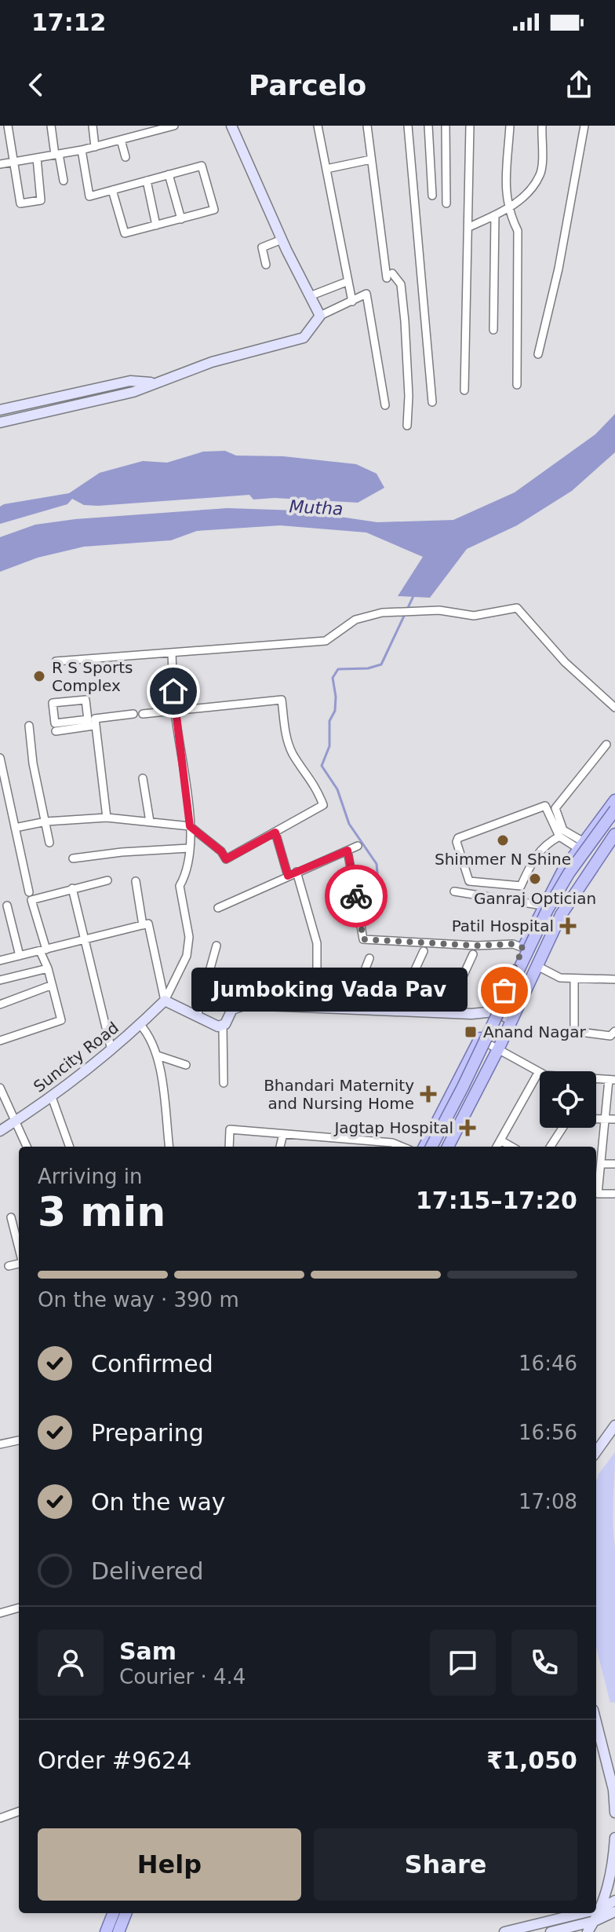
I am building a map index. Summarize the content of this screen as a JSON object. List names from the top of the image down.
{
  "streets": {
    "street": ["Suncity Road"]
  },
  "water": ["Mutha"],
  "places": {
    "other": [
      "R S Sports Complex",
      "Shimmer N Shine",
      "Ganraj Optician",
      "Jumboking Vada Pav"
    ],
    "health": ["Patil Hospital", "Bhandari Maternity and Nursing Home", "Jagtap Hospital"],
    "transit": ["Anand Nagar"]
  },
  "page": {
    "status": "17:12",
    "header": "Parcelo",
    "bubble": "Jumboking Vada Pav",
    "heading": ["3 min", "Arriving in", "17:15–17:20"],
    "panel": [
      "Sam",
      "Courier · 4.4",
      "Order #9624",
      "₹1,050"
    ],
    "bar": "On the way · 390 m",
    "list": [
      ["Confirmed", "16:46"],
      ["Preparing", "16:56"],
      ["On the way", "17:08"],
      "Delivered"
    ],
    "buttons": ["Help", "Share"]
  }
}
